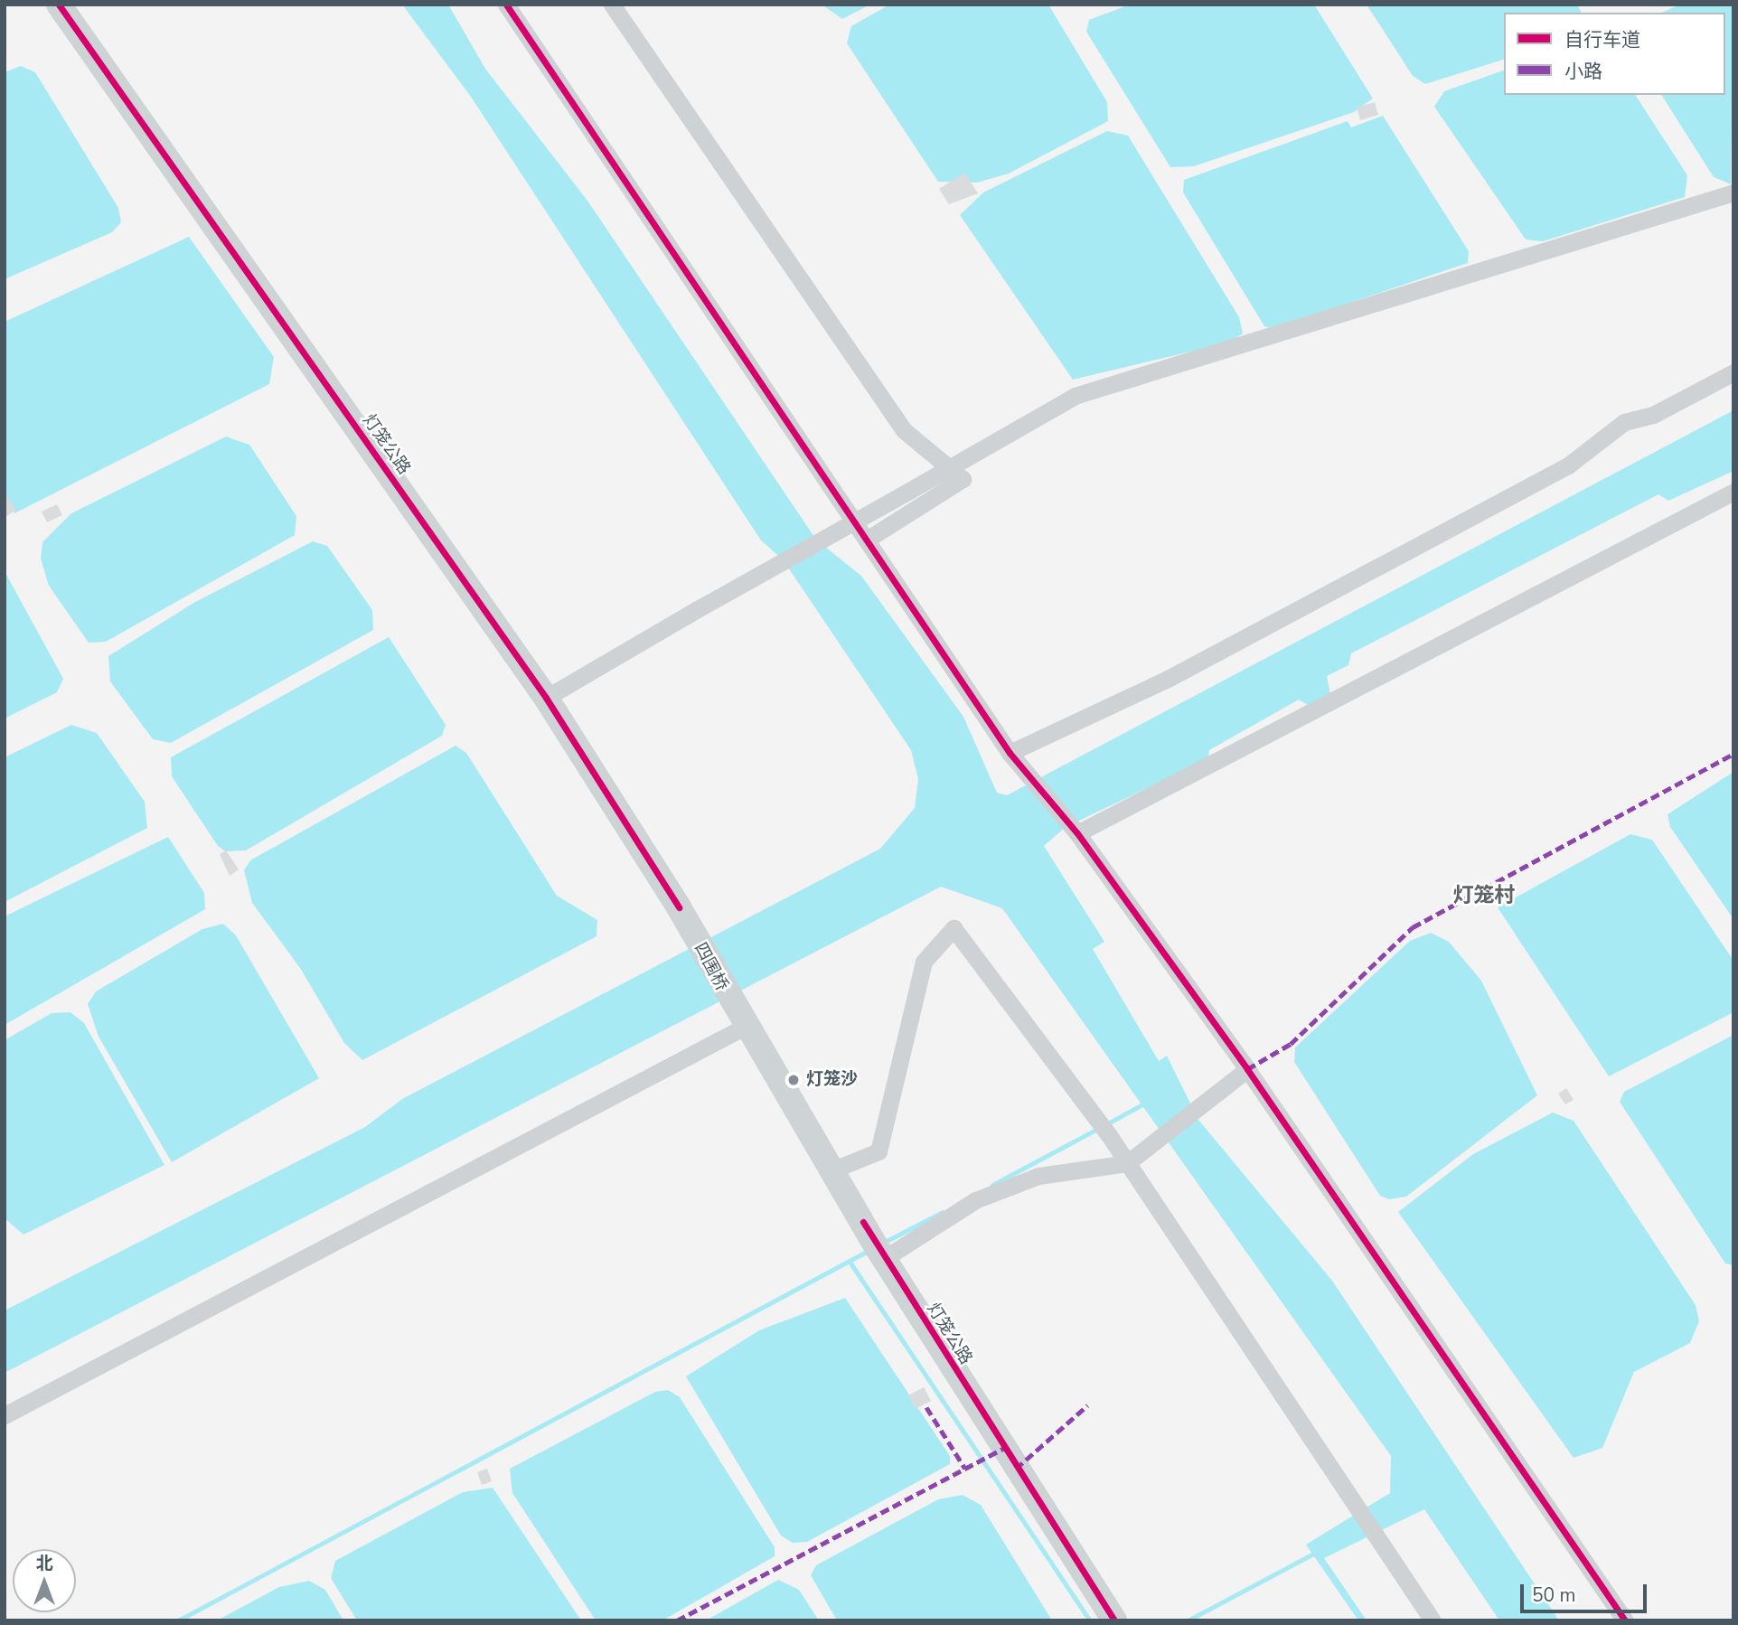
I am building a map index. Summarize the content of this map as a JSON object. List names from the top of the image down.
{
  "streets": {
    "street": ["灯笼公路", "四围桥"]
  },
  "crossings": [
    ["灯笼公路", "四围桥"]
  ],
  "districts": ["灯笼村"],
  "places": ["灯笼沙"],
  "legend": ["自行车道", "小路"],
  "scale_bar": "50 m",
  "north": "top"
}
